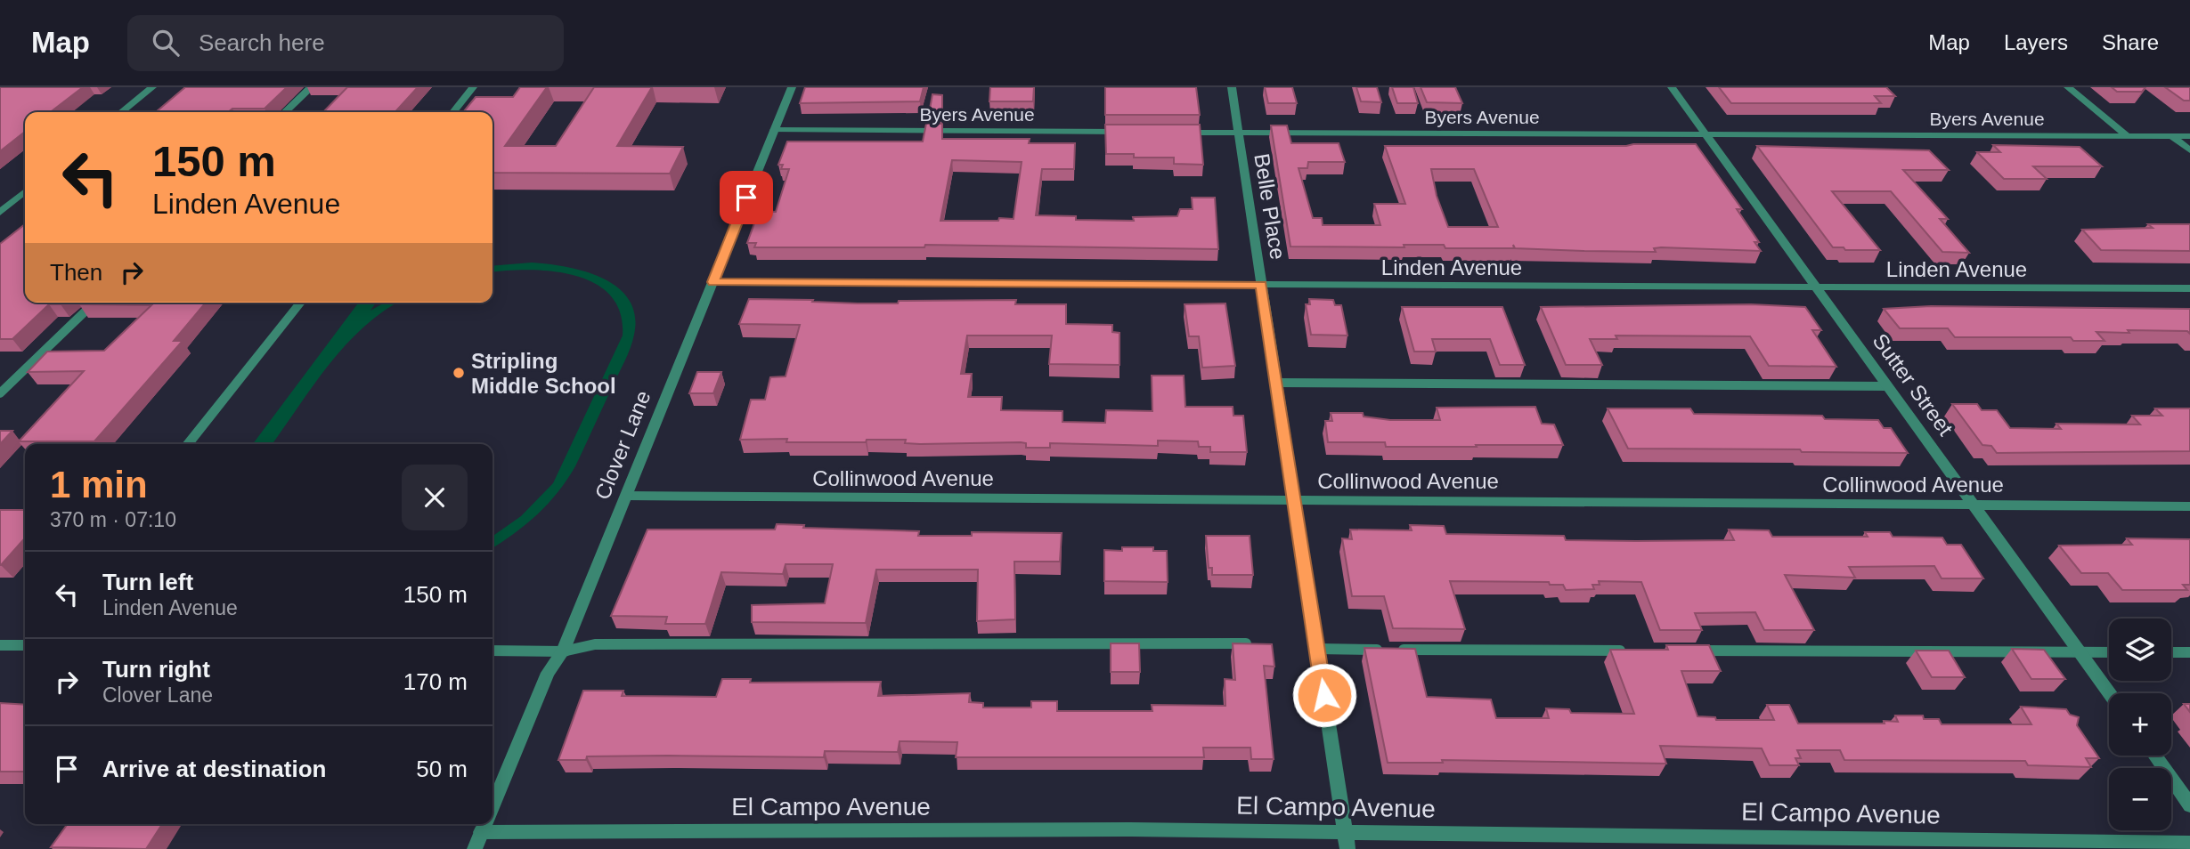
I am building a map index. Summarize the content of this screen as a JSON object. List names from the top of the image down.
{
  "streets": {
    "street": [
      "Byers Avenue",
      "Belle Place",
      "Linden Avenue",
      "Sutter Street",
      "Clover Lane",
      "Collinwood Avenue",
      "El Campo Avenue"
    ]
  },
  "crossings": [
    ["Byers Avenue", "Belle Place"],
    ["Byers Avenue", "Sutter Street"],
    ["Byers Avenue", "Clover Lane"],
    ["Belle Place", "Linden Avenue"],
    ["Belle Place", "Collinwood Avenue"],
    ["Belle Place", "El Campo Avenue"],
    ["Linden Avenue", "Sutter Street"],
    ["Linden Avenue", "Clover Lane"],
    ["Sutter Street", "Collinwood Avenue"],
    ["Clover Lane", "Collinwood Avenue"]
  ],
  "places": ["Stripling Middle School"],
  "page": {
    "header": "Map",
    "search": "Search here",
    "nav": ["Map", "Layers", "Share"],
    "turn": ["150 m", "Linden Avenue"],
    "then": "Then",
    "heading": ["1 min", "370 m · 07:10"],
    "list": [
      {
        "name": "Turn left",
        "note": "Linden Avenue",
        "value": "150 m"
      },
      {
        "name": "Turn right",
        "note": "Clover Lane",
        "value": "170 m"
      },
      {
        "name": "Arrive at destination",
        "value": "50 m"
      }
    ],
    "map_buttons": ["+", "−"]
  }
}
